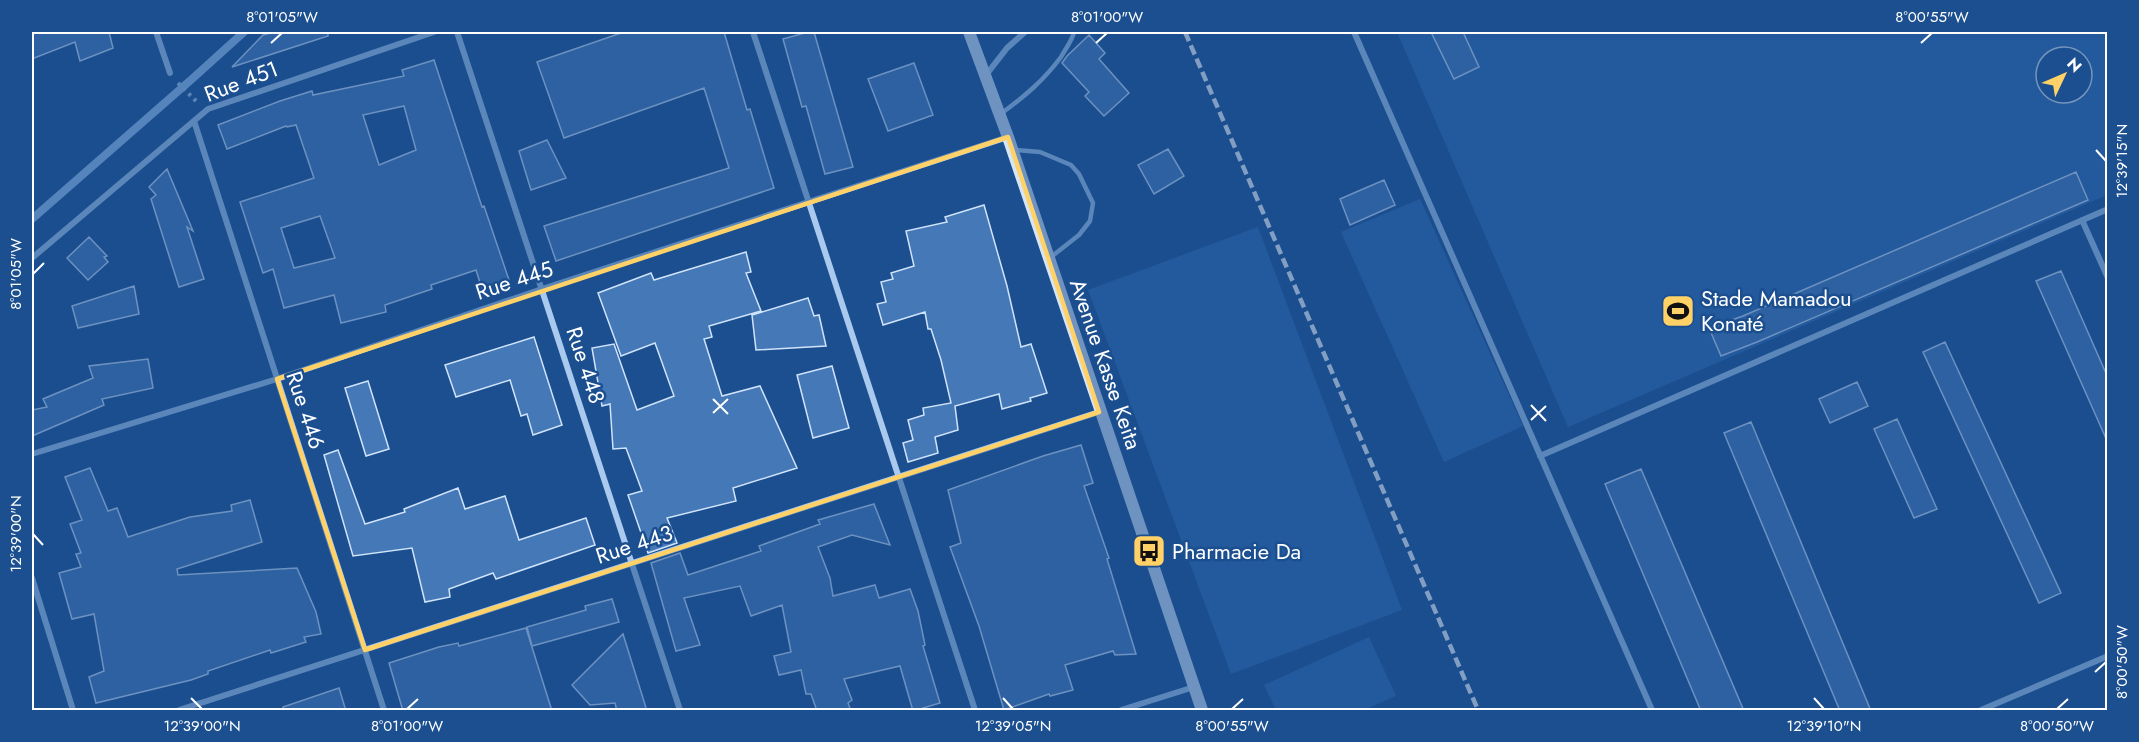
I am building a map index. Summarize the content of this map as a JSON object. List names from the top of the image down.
{
  "streets": {
    "main road": ["Avenue Kasse Keita"],
    "street": [
      "Rue 451",
      "Rue 445",
      "Rue 448",
      "Rue 446",
      "Rue 443"
    ]
  },
  "crossings": [
    ["Rue 451", "Rue 446"],
    ["Rue 445", "Avenue Kasse Keita"],
    ["Rue 445", "Rue 448"],
    ["Rue 445", "Rue 446"],
    ["Avenue Kasse Keita", "Rue 443"],
    ["Rue 448", "Rue 443"],
    ["Rue 446", "Rue 443"]
  ],
  "places": {
    "sports": ["Stade Mamadou Konaté"],
    "bus stop": ["Pharmacie Da"]
  },
  "north": "top right",
  "coordinates": [
    "8°01'05\"W",
    "8°01'00\"W",
    "8°00'55\"W",
    "12°39'15\"N",
    "12°39'00\"N",
    "8°00'50\"W",
    "12°39'05\"N",
    "12°39'10\"N"
  ]
}
